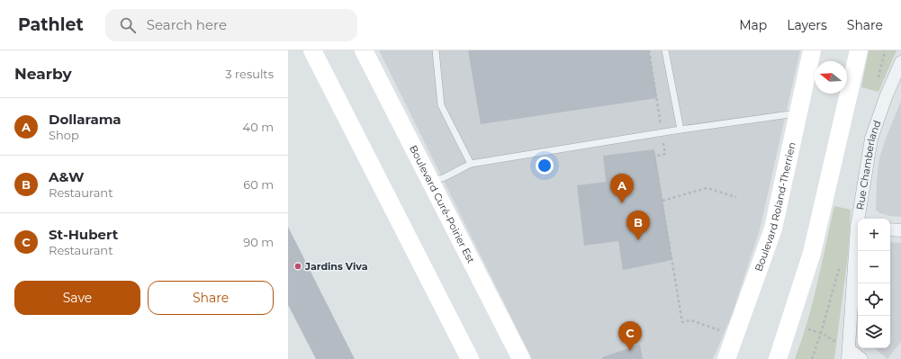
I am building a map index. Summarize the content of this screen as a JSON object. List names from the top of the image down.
{
  "streets": {
    "main road": ["Boulevard Curé-Poirier Est", "Boulevard Roland-Therrien"],
    "street": ["Rue Chamberland"]
  },
  "places": ["Jardins Viva"],
  "north": "left",
  "page": {
    "header": "Pathlet",
    "search": "Search here",
    "nav": ["Map", "Layers", "Share"],
    "heading": ["Nearby", "3 results"],
    "list": [
      {
        "mark": "A",
        "name": "Dollarama",
        "note": "Shop",
        "value": "40 m"
      },
      {
        "mark": "B",
        "name": "A&W",
        "note": "Restaurant",
        "value": "60 m"
      },
      {
        "mark": "C",
        "name": "St-Hubert",
        "note": "Restaurant",
        "value": "90 m"
      }
    ],
    "pins": ["A", "B", "C"],
    "map_buttons": ["+", "−"],
    "buttons": ["Save", "Share"]
  }
}
